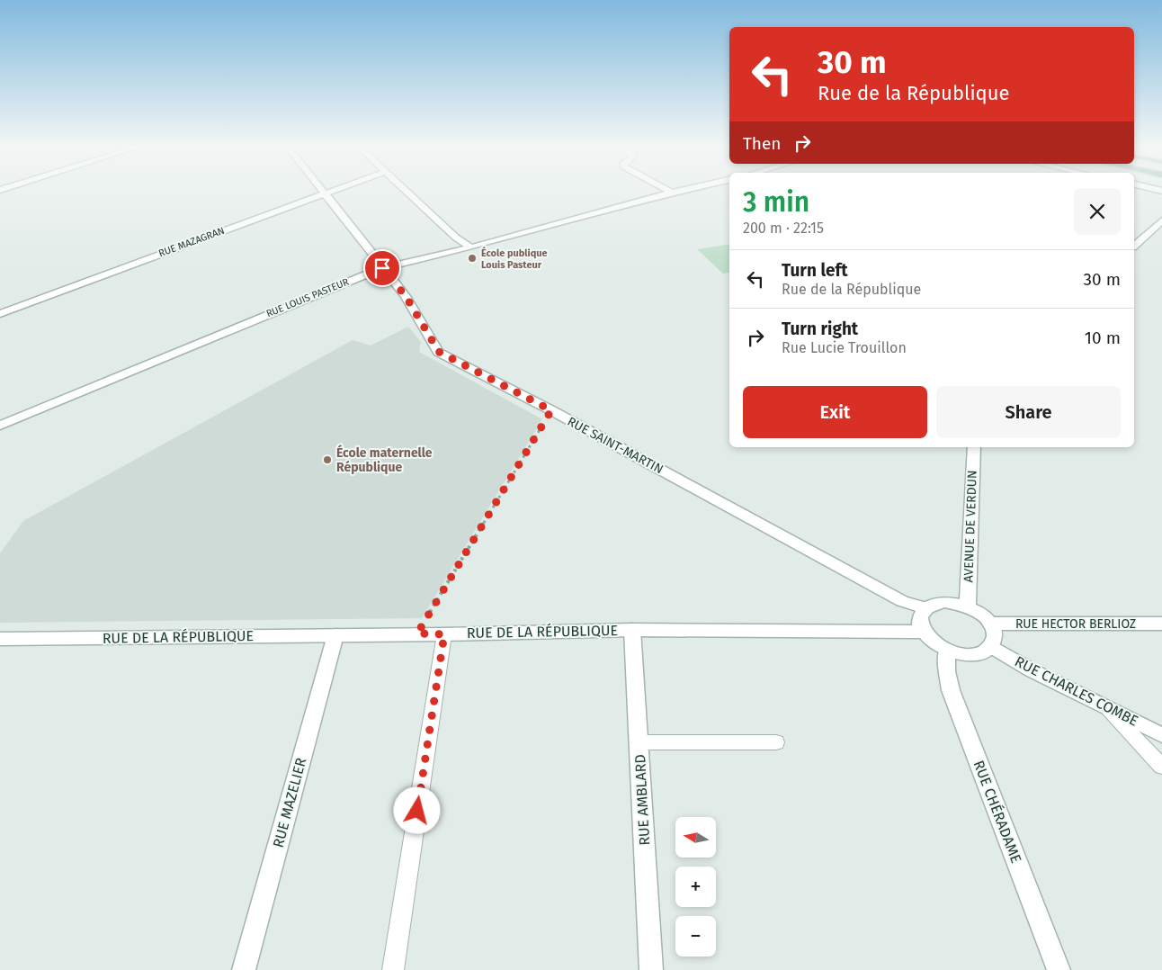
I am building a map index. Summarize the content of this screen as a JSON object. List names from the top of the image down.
{
  "streets": {
    "street": [
      "RUE MAZAGRAN",
      "RUE LOUIS PASTEUR",
      "RUE SAINT-MARTIN",
      "AVENUE DE VERDUN",
      "RUE HECTOR BERLIOZ",
      "RUE DE LA RÉPUBLIQUE",
      "RUE CHARLES COMBE",
      "RUE AMBLARD",
      "RUE MAZELIER",
      "RUE CHÉRADAME"
    ]
  },
  "crossings": [
    ["RUE MAZAGRAN", "RUE SAINT-MARTIN"],
    ["RUE LOUIS PASTEUR", "RUE SAINT-MARTIN"],
    ["RUE SAINT-MARTIN", "AVENUE DE VERDUN"],
    ["RUE SAINT-MARTIN", "RUE HECTOR BERLIOZ"],
    ["RUE SAINT-MARTIN", "RUE DE LA RÉPUBLIQUE"],
    ["RUE SAINT-MARTIN", "RUE CHARLES COMBE"],
    ["RUE SAINT-MARTIN", "RUE CHÉRADAME"],
    ["AVENUE DE VERDUN", "RUE HECTOR BERLIOZ"],
    ["AVENUE DE VERDUN", "RUE DE LA RÉPUBLIQUE"],
    ["AVENUE DE VERDUN", "RUE CHARLES COMBE"],
    ["AVENUE DE VERDUN", "RUE CHÉRADAME"],
    ["RUE HECTOR BERLIOZ", "RUE DE LA RÉPUBLIQUE"],
    ["RUE HECTOR BERLIOZ", "RUE CHARLES COMBE"],
    ["RUE HECTOR BERLIOZ", "RUE CHÉRADAME"],
    ["RUE DE LA RÉPUBLIQUE", "RUE CHARLES COMBE"],
    ["RUE DE LA RÉPUBLIQUE", "RUE AMBLARD"],
    ["RUE DE LA RÉPUBLIQUE", "RUE MAZELIER"],
    ["RUE DE LA RÉPUBLIQUE", "RUE CHÉRADAME"],
    ["RUE CHARLES COMBE", "RUE CHÉRADAME"]
  ],
  "places": ["École publique Louis Pasteur", "École maternelle République"],
  "north": "left",
  "page": {
    "turn": ["30 m", "Rue de la République"],
    "then": "Then",
    "heading": ["3 min", "200 m · 22:15"],
    "list": [
      {
        "name": "Turn left",
        "note": "Rue de la République",
        "value": "30 m"
      },
      {
        "name": "Turn right",
        "note": "Rue Lucie Trouillon",
        "value": "10 m"
      }
    ],
    "buttons": ["Exit", "Share"],
    "map_buttons": ["+", "−"]
  }
}
